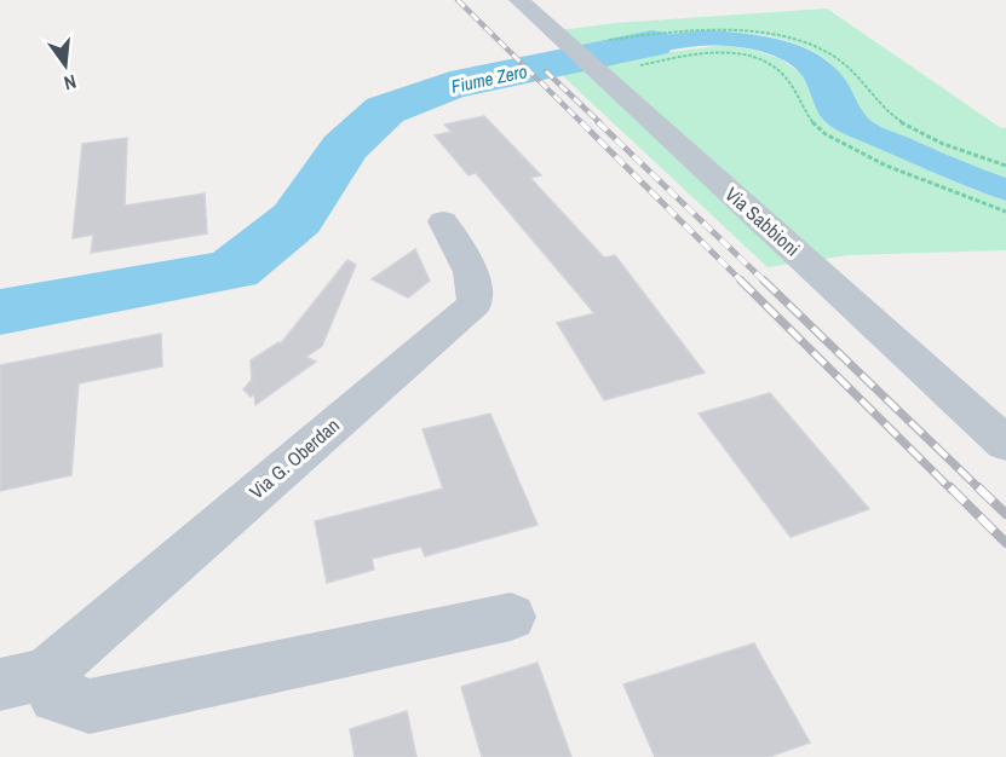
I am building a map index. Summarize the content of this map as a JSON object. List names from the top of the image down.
{
  "streets": {
    "street": ["Via Sabbioni", "Via G. Oberdan"]
  },
  "water": ["Fiume Zero"],
  "north": "bottom"
}
